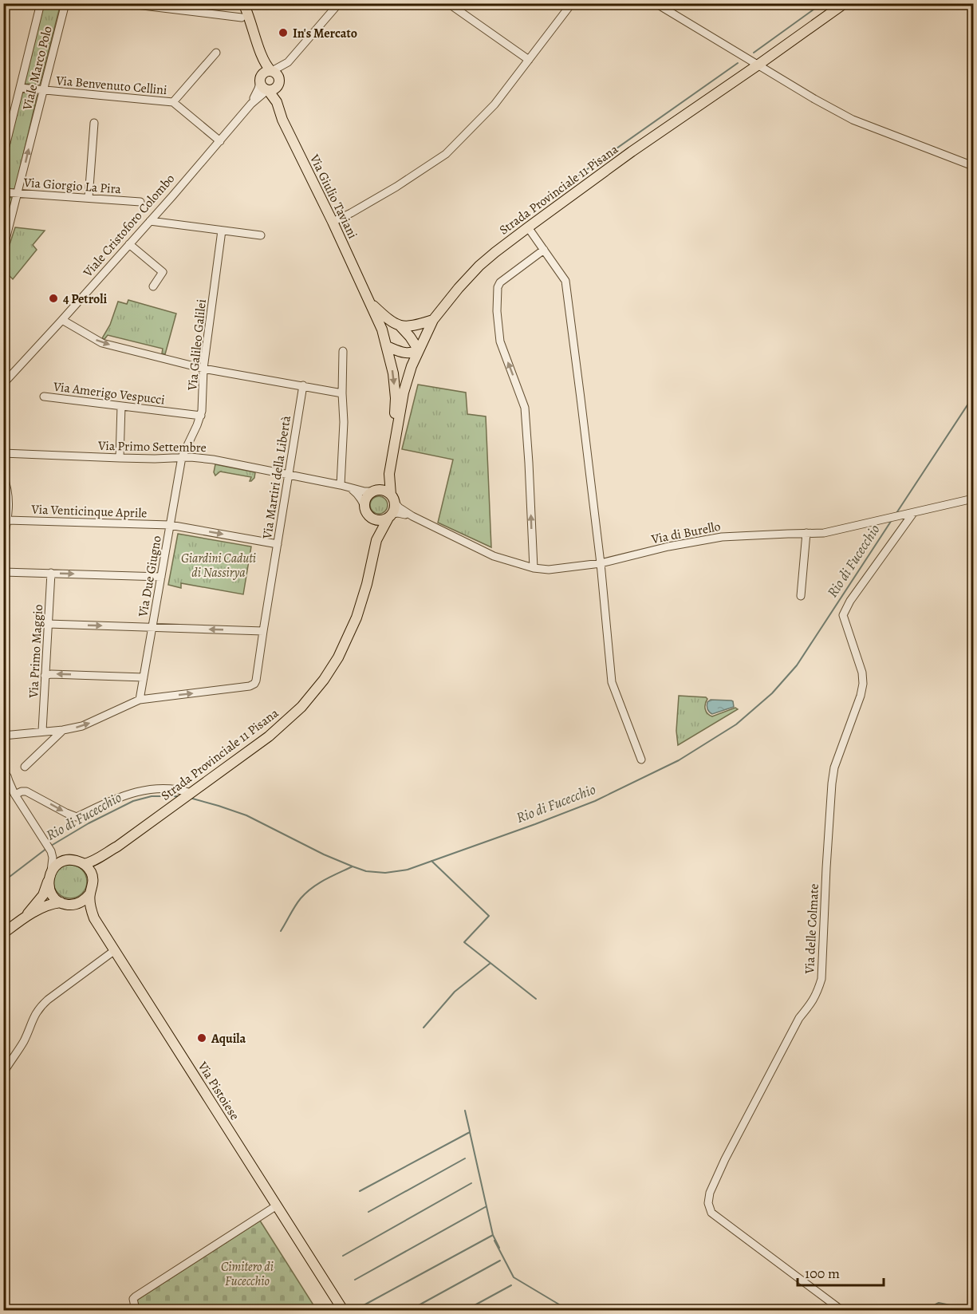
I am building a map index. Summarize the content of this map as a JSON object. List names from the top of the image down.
{
  "streets": {
    "main road": [
      "Strada Provinciale 11 Pisana",
      "Via Giulio Taviani",
      "Viale Cristoforo Colombo",
      "Via Pistoiese"
    ],
    "street": [
      "Viale Marco Polo",
      "Via Benvenuto Cellini",
      "Via Giorgio La Pira",
      "Via Galileo Galilei",
      "Via Amerigo Vespucci",
      "Via Primo Settembre",
      "Via Martiri della Libertà",
      "Via Venticinque Aprile",
      "Via di Burello",
      "Via Due Giugno",
      "Via Primo Maggio",
      "Via delle Colmate"
    ]
  },
  "crossings": [
    ["Viale Marco Polo", "Via Benvenuto Cellini"],
    ["Viale Marco Polo", "Via Giorgio La Pira"],
    ["Via Benvenuto Cellini", "Viale Cristoforo Colombo"],
    ["Strada Provinciale 11 Pisana", "Via Giulio Taviani"],
    ["Strada Provinciale 11 Pisana", "Via di Burello"],
    ["Strada Provinciale 11 Pisana", "Via Pistoiese"],
    ["Via Giulio Taviani", "Viale Cristoforo Colombo"],
    ["Via Galileo Galilei", "Via Amerigo Vespucci"],
    ["Via Galileo Galilei", "Via Primo Settembre"],
    ["Via Galileo Galilei", "Via Due Giugno"],
    ["Via Primo Settembre", "Via Martiri della Libertà"],
    ["Via Primo Settembre", "Via Due Giugno"],
    ["Via Martiri della Libertà", "Via Venticinque Aprile"],
    ["Via Martiri della Libertà", "Via Due Giugno"],
    ["Via Venticinque Aprile", "Via Due Giugno"],
    ["Via di Burello", "Via delle Colmate"]
  ],
  "one_way": ["Via Venticinque Aprile"],
  "water": ["Rio di Fucecchio"],
  "parks": ["Giardini Caduti di Nassirya", "Cimitero di Fucecchio"],
  "places": ["In's Mercato", "4 Petroli", "Aquila"],
  "scale_bar": "100 m"
}
